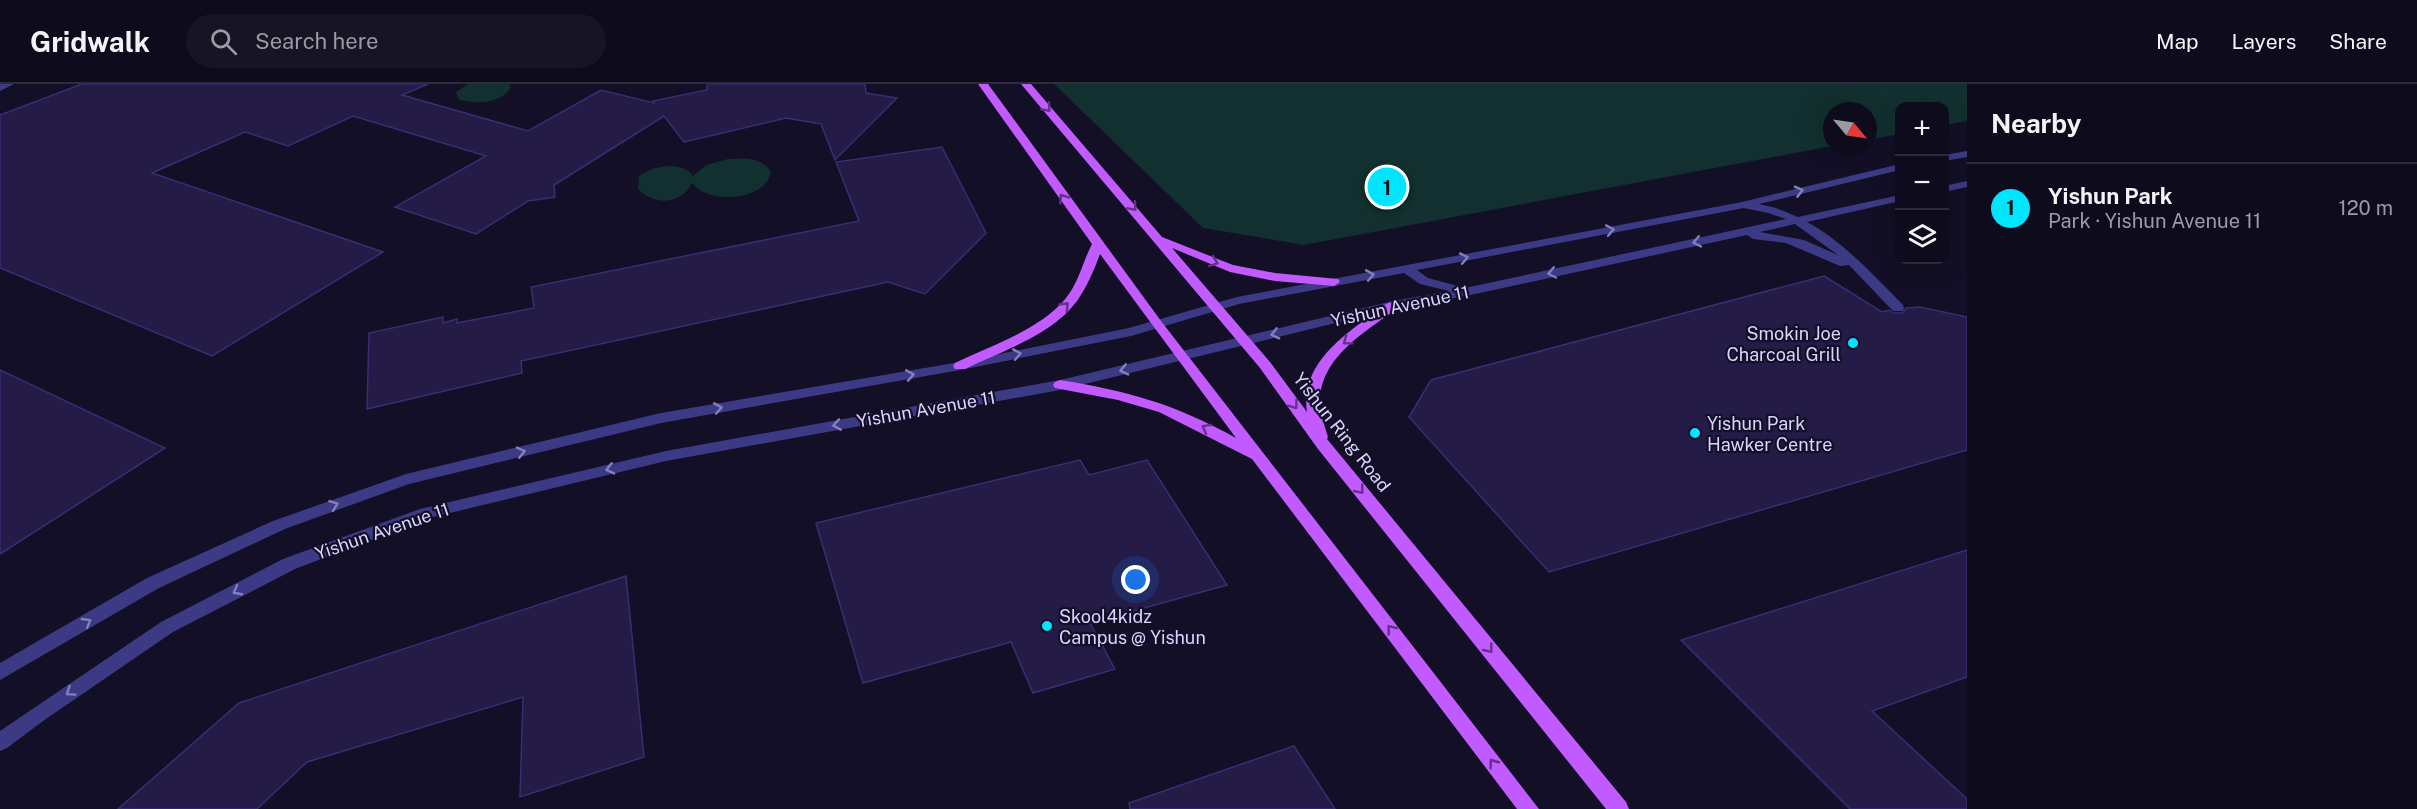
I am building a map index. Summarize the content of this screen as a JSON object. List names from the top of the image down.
{
  "streets": {
    "main road": ["Yishun Ring Road"],
    "street": ["Yishun Avenue 11"]
  },
  "crossings": [
    ["Yishun Avenue 11", "Yishun Ring Road"]
  ],
  "places": ["Smokin Joe Charcoal Grill", "Yishun Park Hawker Centre", "Skool4kidz Campus @ Yishun"],
  "north": "bottom right",
  "page": {
    "header": "Gridwalk",
    "search": "Search here",
    "nav": ["Map", "Layers", "Share"],
    "heading": "Nearby",
    "map_buttons": ["+", "−"],
    "list": [
      {
        "mark": "1",
        "name": "Yishun Park",
        "note": "Park · Yishun Avenue 11",
        "value": "120 m"
      }
    ],
    "pins": "1"
  }
}
